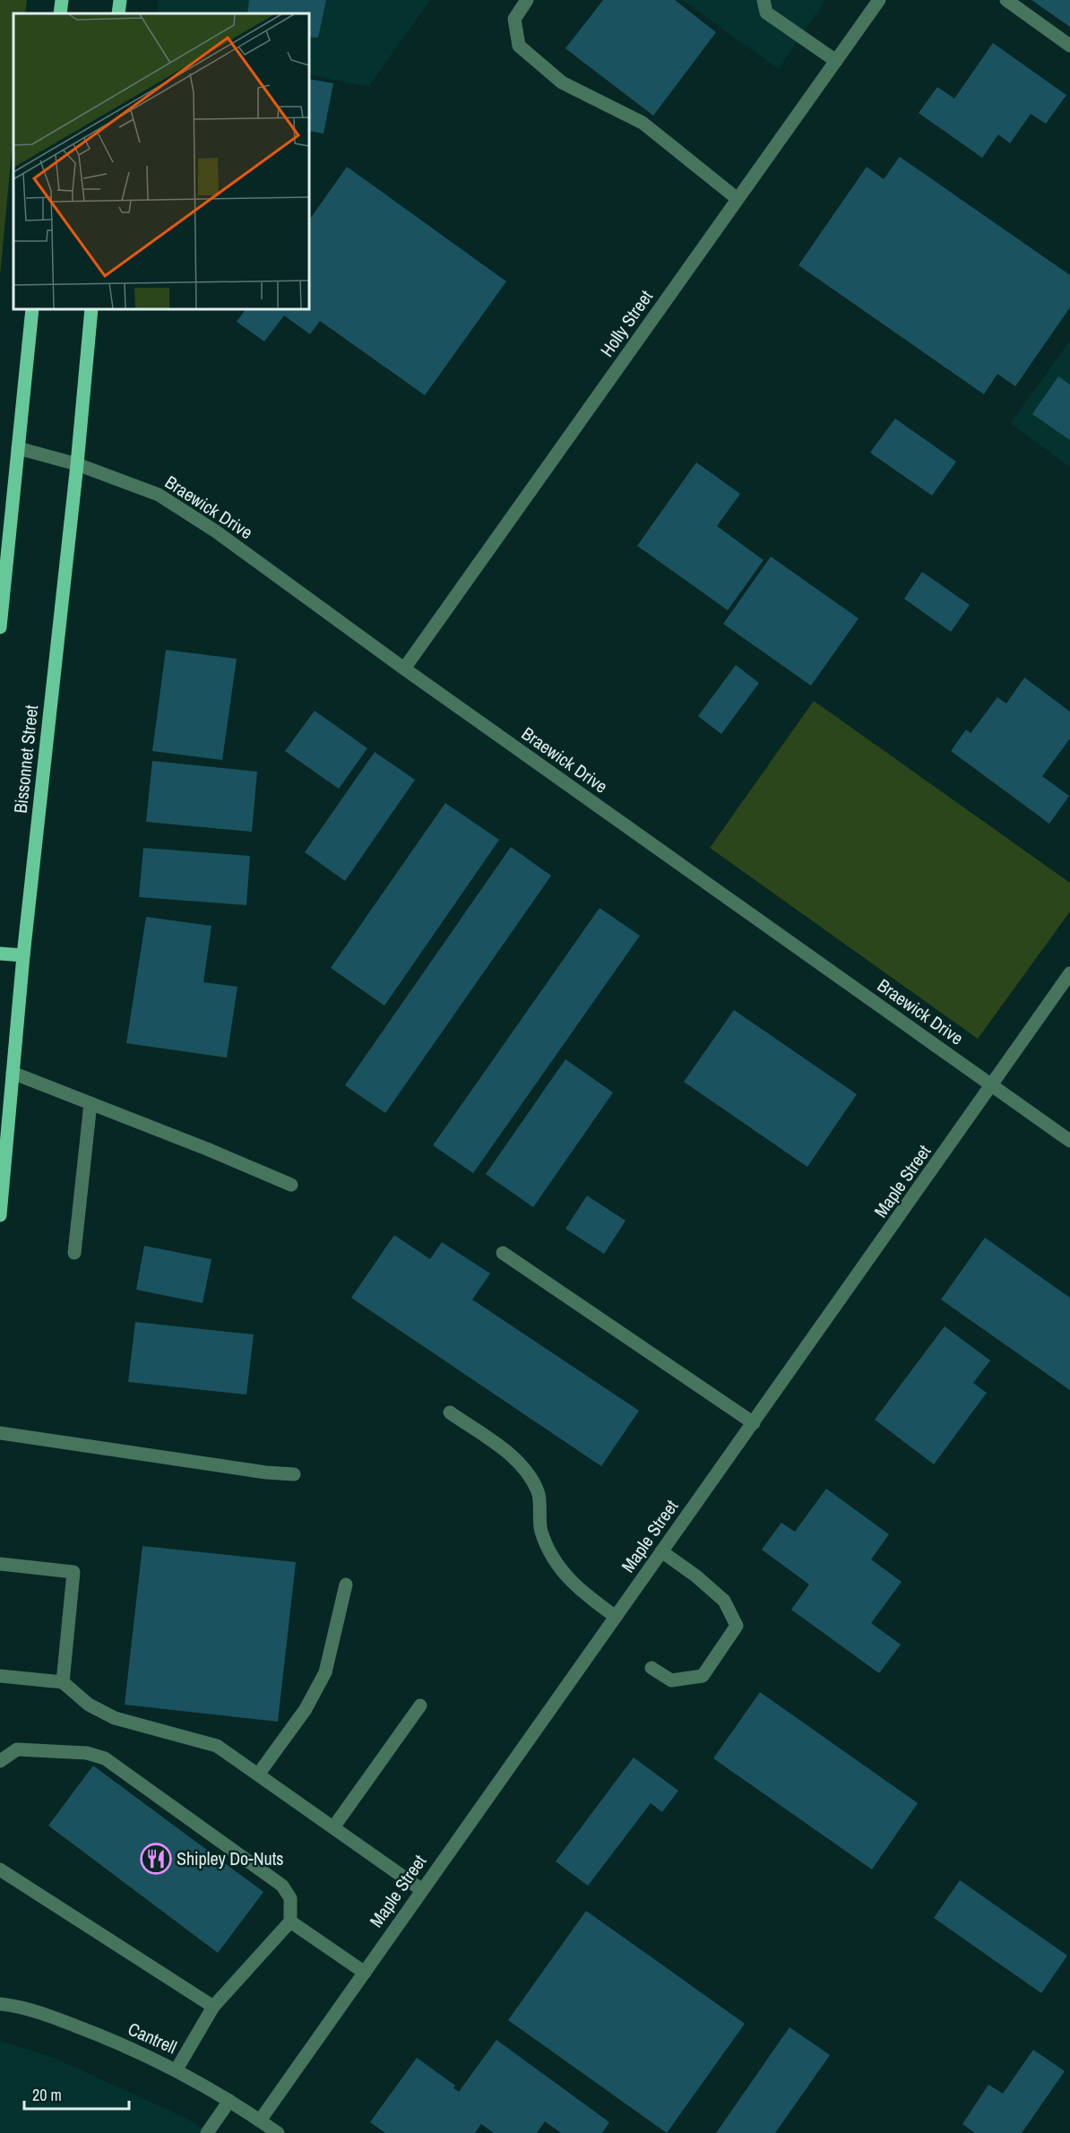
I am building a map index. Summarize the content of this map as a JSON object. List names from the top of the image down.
{
  "streets": {
    "main road": ["Bissonnet Street"],
    "street": [
      "Holly Street",
      "Braewick Drive",
      "Maple Street",
      "Cantrell"
    ]
  },
  "crossings": [
    ["Holly Street", "Braewick Drive"],
    ["Braewick Drive", "Bissonnet Street"],
    ["Braewick Drive", "Maple Street"],
    ["Maple Street", "Cantrell"]
  ],
  "places": {
    "restaurant": ["Shipley Do-Nuts"]
  },
  "scale_bar": "20 m"
}
